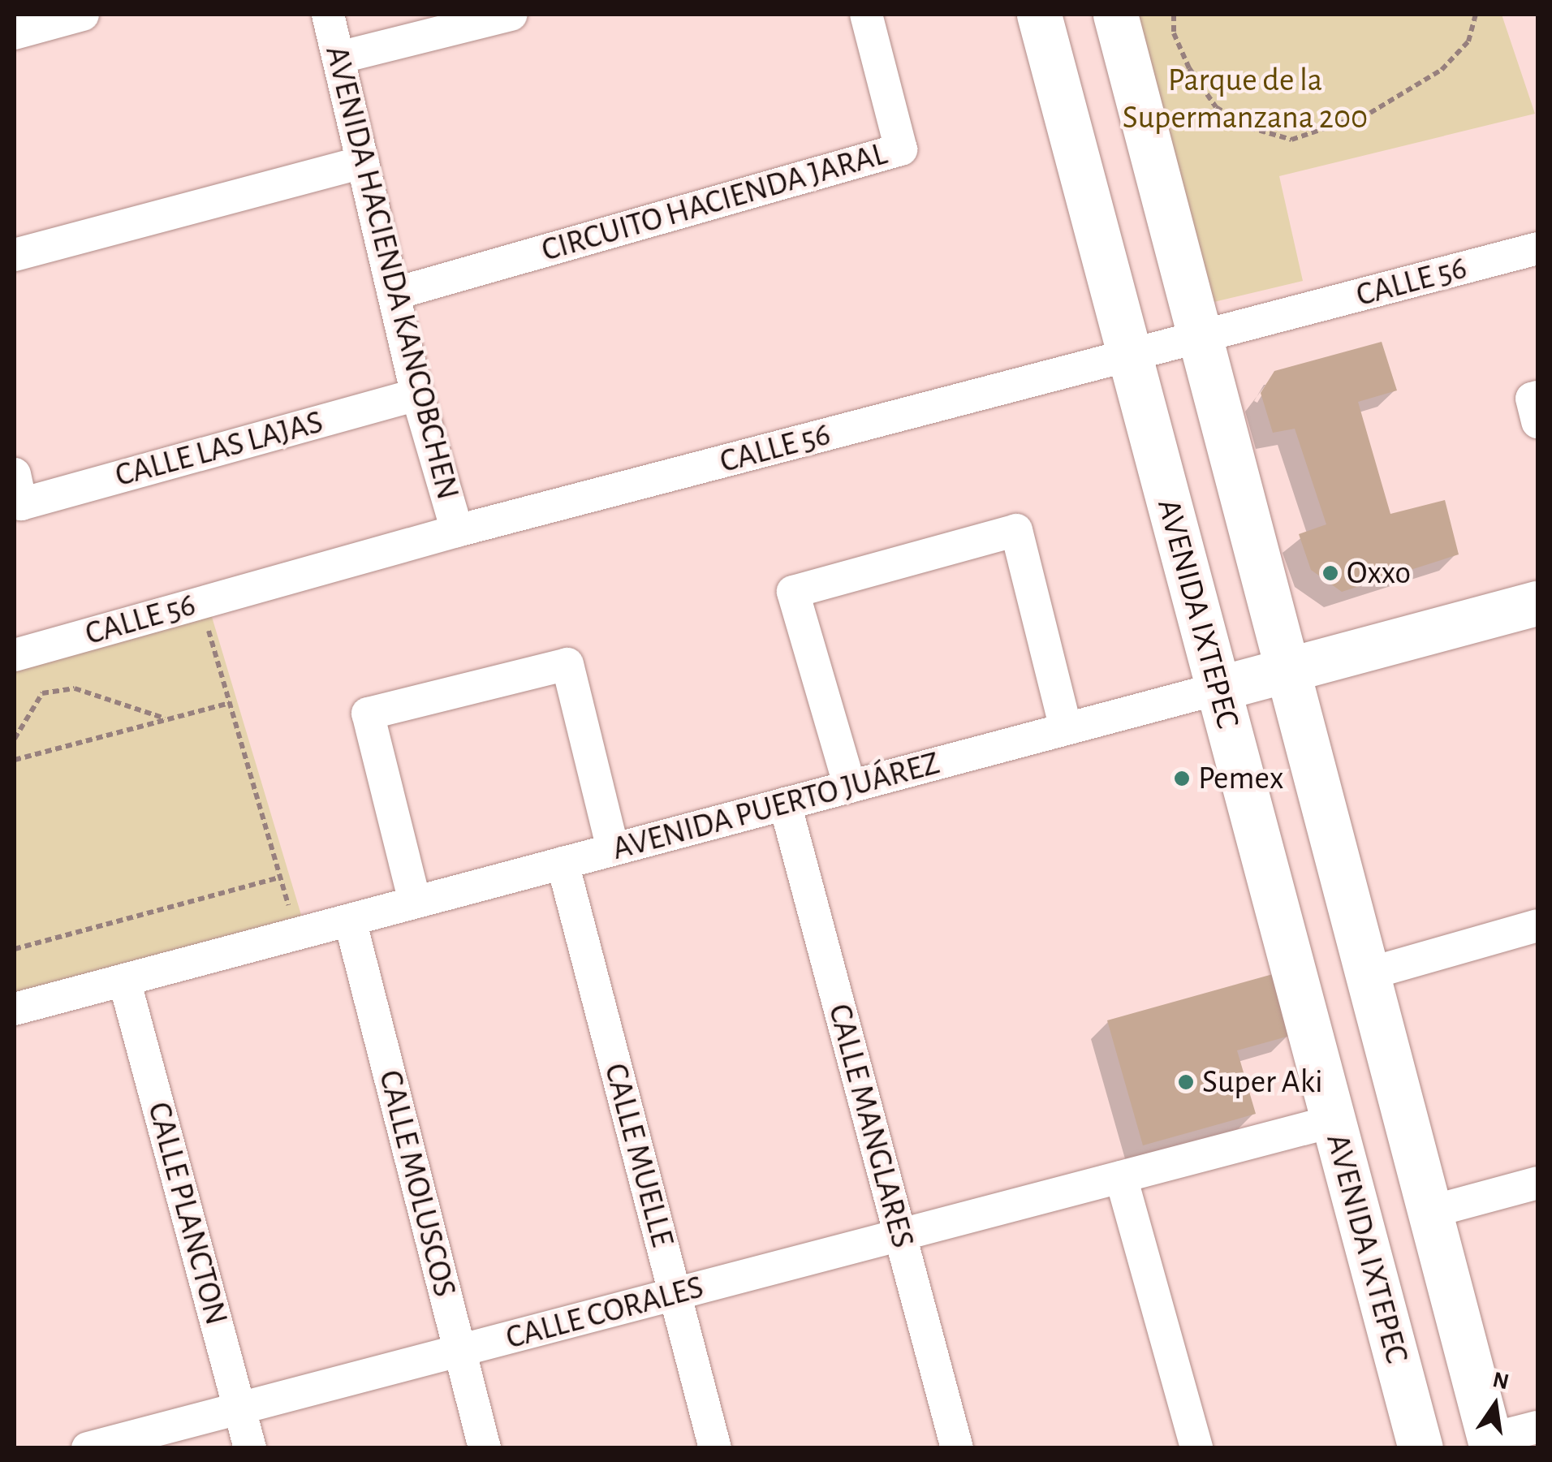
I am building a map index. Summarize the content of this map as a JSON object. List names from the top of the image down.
{
  "streets": {
    "main road": ["AVENIDA IXTEPEC", "AVENIDA PUERTO JUÁREZ"],
    "street": [
      "CIRCUITO HACIENDA JARAL",
      "AVENIDA HACIENDA KANCOBCHEN",
      "CALLE 56",
      "CALLE LAS LAJAS",
      "CALLE MANGLARES",
      "CALLE MUELLE",
      "CALLE MOLUSCOS",
      "CALLE PLANCTON",
      "CALLE CORALES"
    ]
  },
  "crossings": [
    ["CIRCUITO HACIENDA JARAL", "AVENIDA HACIENDA KANCOBCHEN"],
    ["AVENIDA HACIENDA KANCOBCHEN", "CALLE 56"],
    ["AVENIDA HACIENDA KANCOBCHEN", "CALLE LAS LAJAS"],
    ["CALLE 56", "AVENIDA IXTEPEC"],
    ["AVENIDA IXTEPEC", "AVENIDA PUERTO JUÁREZ"],
    ["AVENIDA IXTEPEC", "CALLE CORALES"],
    ["AVENIDA PUERTO JUÁREZ", "CALLE MANGLARES"],
    ["AVENIDA PUERTO JUÁREZ", "CALLE MUELLE"],
    ["AVENIDA PUERTO JUÁREZ", "CALLE MOLUSCOS"],
    ["AVENIDA PUERTO JUÁREZ", "CALLE PLANCTON"],
    ["CALLE MANGLARES", "CALLE CORALES"],
    ["CALLE MUELLE", "CALLE CORALES"],
    ["CALLE MOLUSCOS", "CALLE CORALES"],
    ["CALLE PLANCTON", "CALLE CORALES"]
  ],
  "parks": ["Parque de la Supermanzana 200"],
  "places": ["Oxxo", "Pemex", "Super Aki"],
  "north": "top"
}
